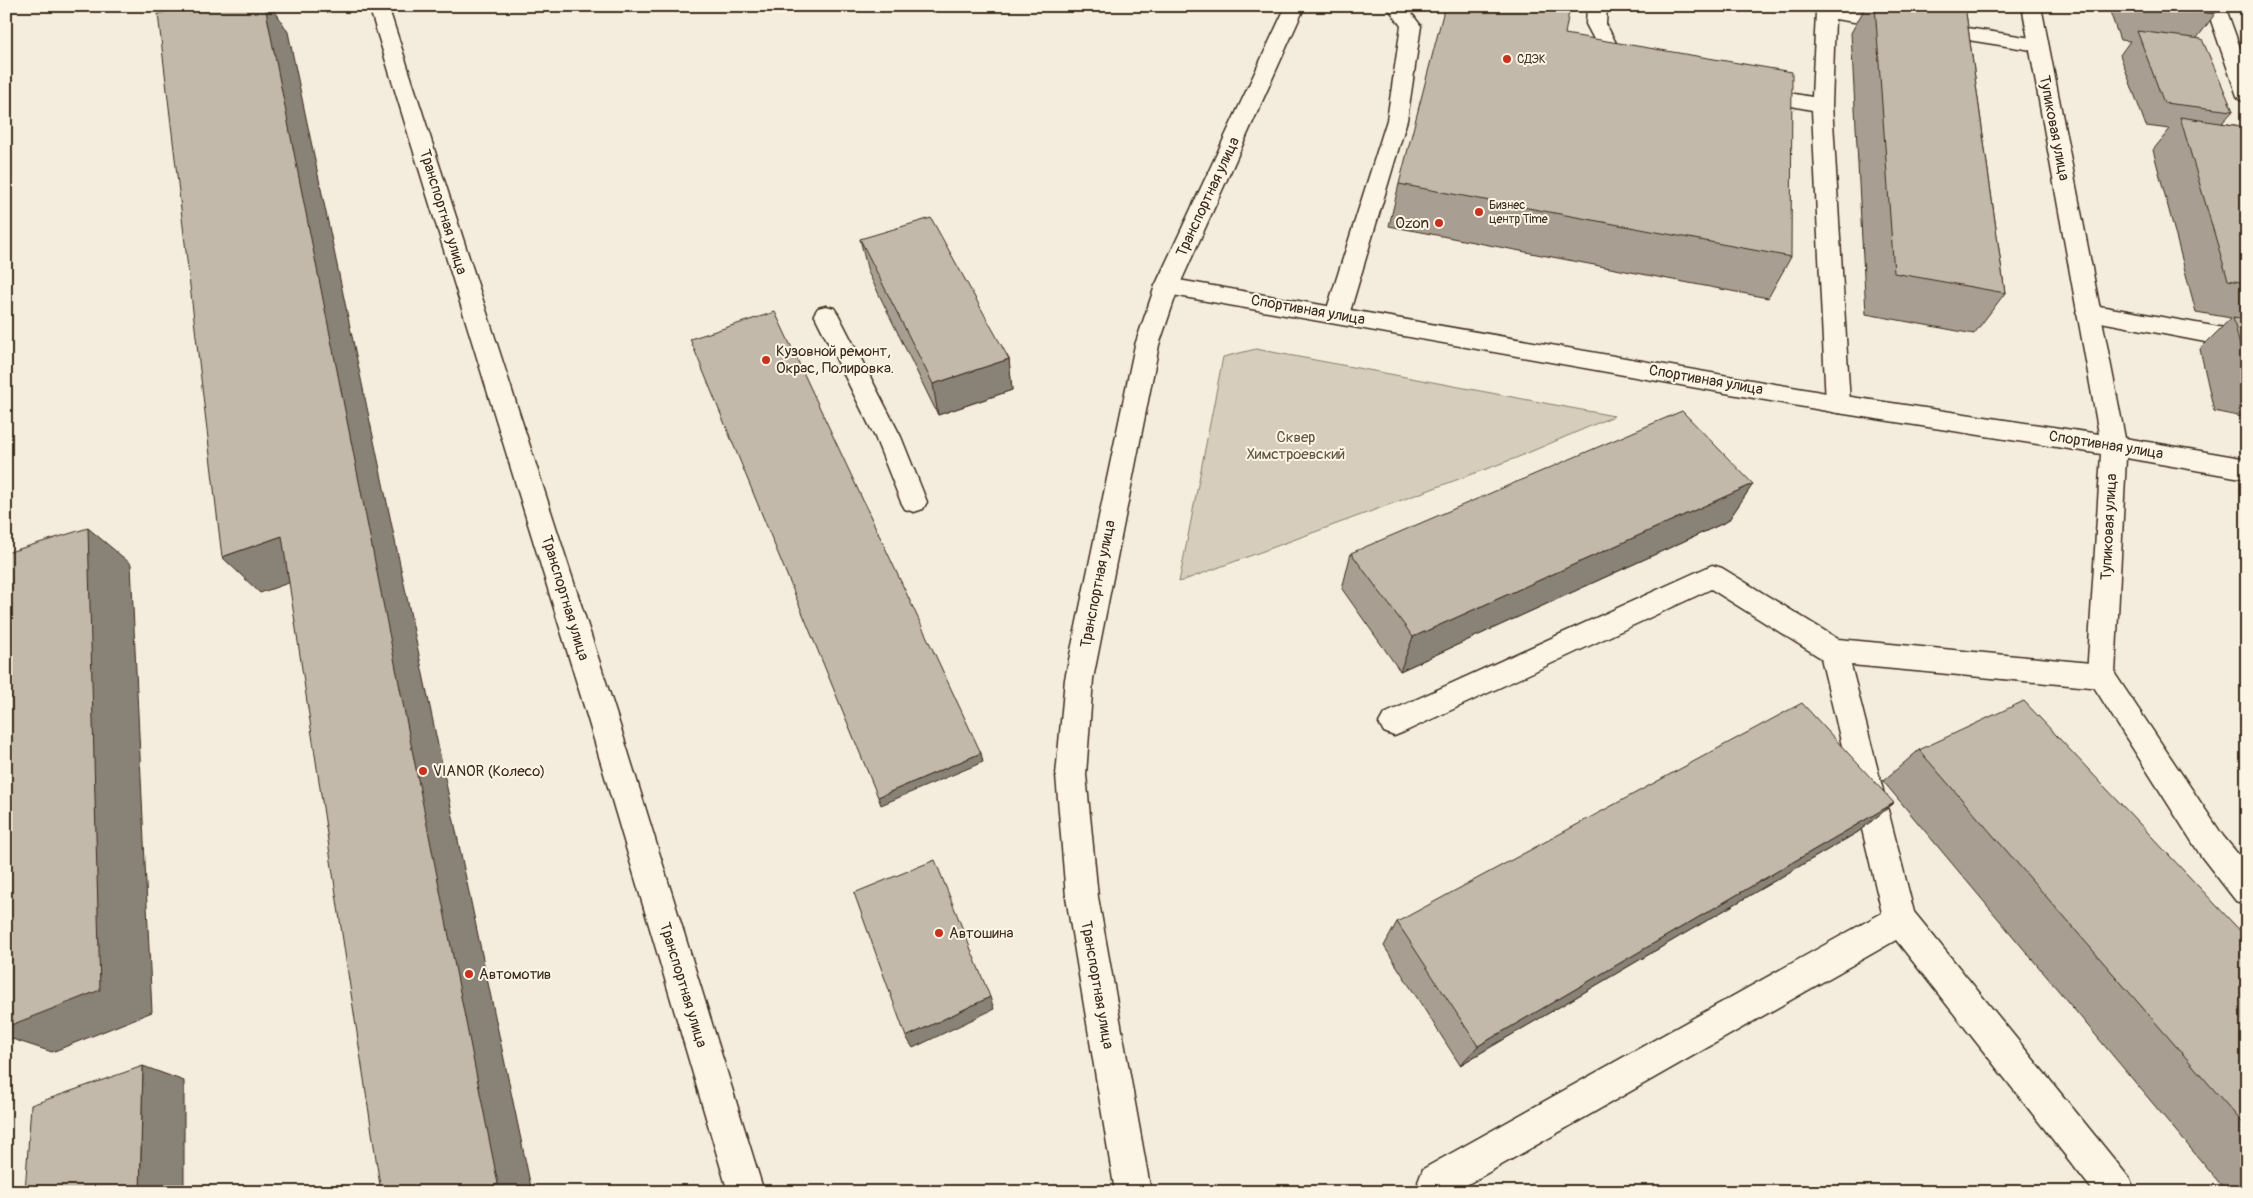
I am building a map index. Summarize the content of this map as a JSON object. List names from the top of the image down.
{
  "streets": {
    "street": ["Тупиковая улица", "Транспортная улица", "Спортивная улица"]
  },
  "crossings": [
    ["Тупиковая улица", "Спортивная улица"],
    ["Транспортная улица", "Спортивная улица"]
  ],
  "parks": ["Сквер Химстроевский"],
  "places": [
    "СДЭК",
    "Бизнес центр Time",
    "Ozon",
    "Кузовной ремонт, Окрас, Полировка.",
    "VIANOR (Колесо)",
    "Автошина",
    "Автомотив"
  ]
}
